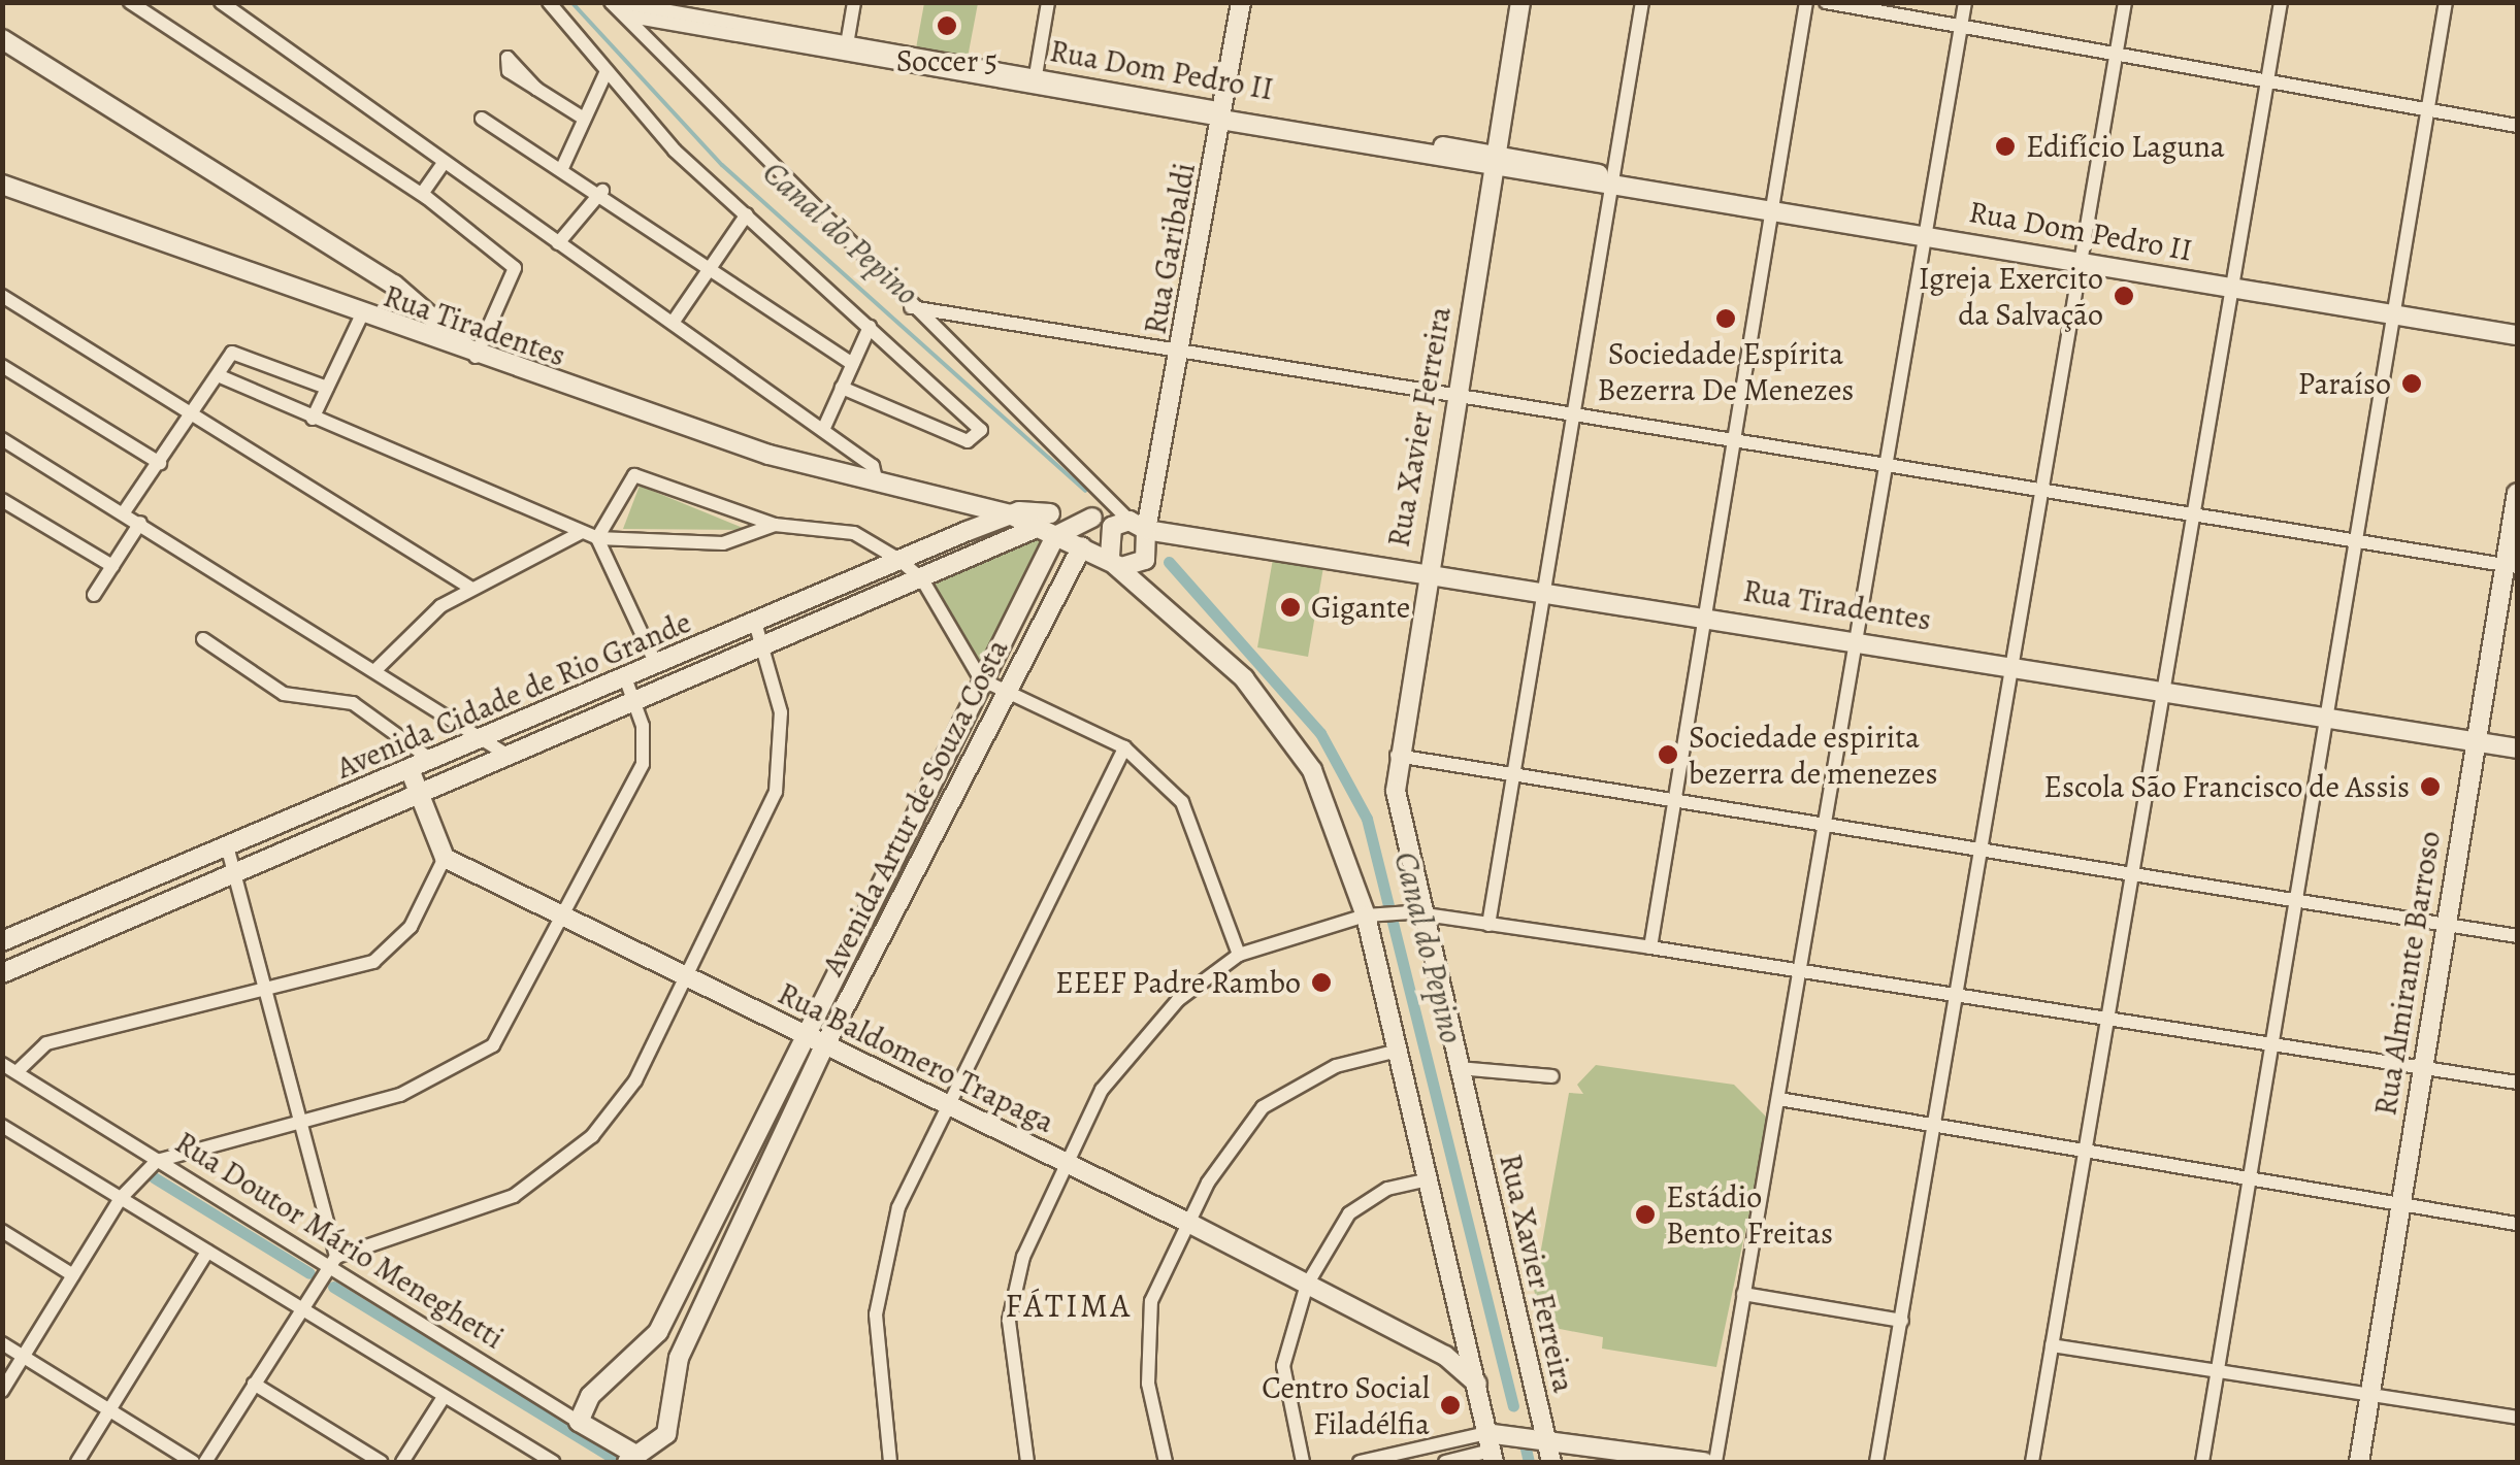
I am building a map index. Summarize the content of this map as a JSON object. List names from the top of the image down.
{
  "streets": {
    "street": [
      "Rua Dom Pedro II",
      "Rua Garibaldi",
      "Rua Tiradentes",
      "Rua Xavier Ferreira",
      "Avenida Cidade de Rio Grande",
      "Avenida Artur de Souza Costa",
      "Rua Almirante Barroso",
      "Rua Baldomero Trapaga",
      "Rua Doutor Mário Meneghetti"
    ]
  },
  "crossings": [
    ["Rua Dom Pedro II", "Rua Garibaldi"],
    ["Rua Dom Pedro II", "Rua Xavier Ferreira"],
    ["Rua Garibaldi", "Rua Tiradentes"],
    ["Rua Tiradentes", "Rua Xavier Ferreira"],
    ["Rua Tiradentes", "Avenida Cidade de Rio Grande"],
    ["Rua Tiradentes", "Avenida Artur de Souza Costa"],
    ["Rua Tiradentes", "Rua Almirante Barroso"],
    ["Rua Tiradentes", "Rua Baldomero Trapaga"],
    ["Avenida Cidade de Rio Grande", "Avenida Artur de Souza Costa"],
    ["Avenida Artur de Souza Costa", "Rua Baldomero Trapaga"],
    ["Avenida Artur de Souza Costa", "Rua Doutor Mário Meneghetti"]
  ],
  "districts": ["FÁTIMA"],
  "water": ["Canal do Pepino"],
  "places": [
    "Soccer 5",
    "Edifício Laguna",
    "Igreja Exercito da Salvação",
    "Sociedade Espírita Bezerra De Menezes",
    "Paraíso",
    "Gigante",
    "Sociedade espirita bezerra de menezes",
    "Escola São Francisco de Assis",
    "EEEF Padre Rambo",
    "Estádio Bento Freitas",
    "Centro Social Filadélfia"
  ]
}
